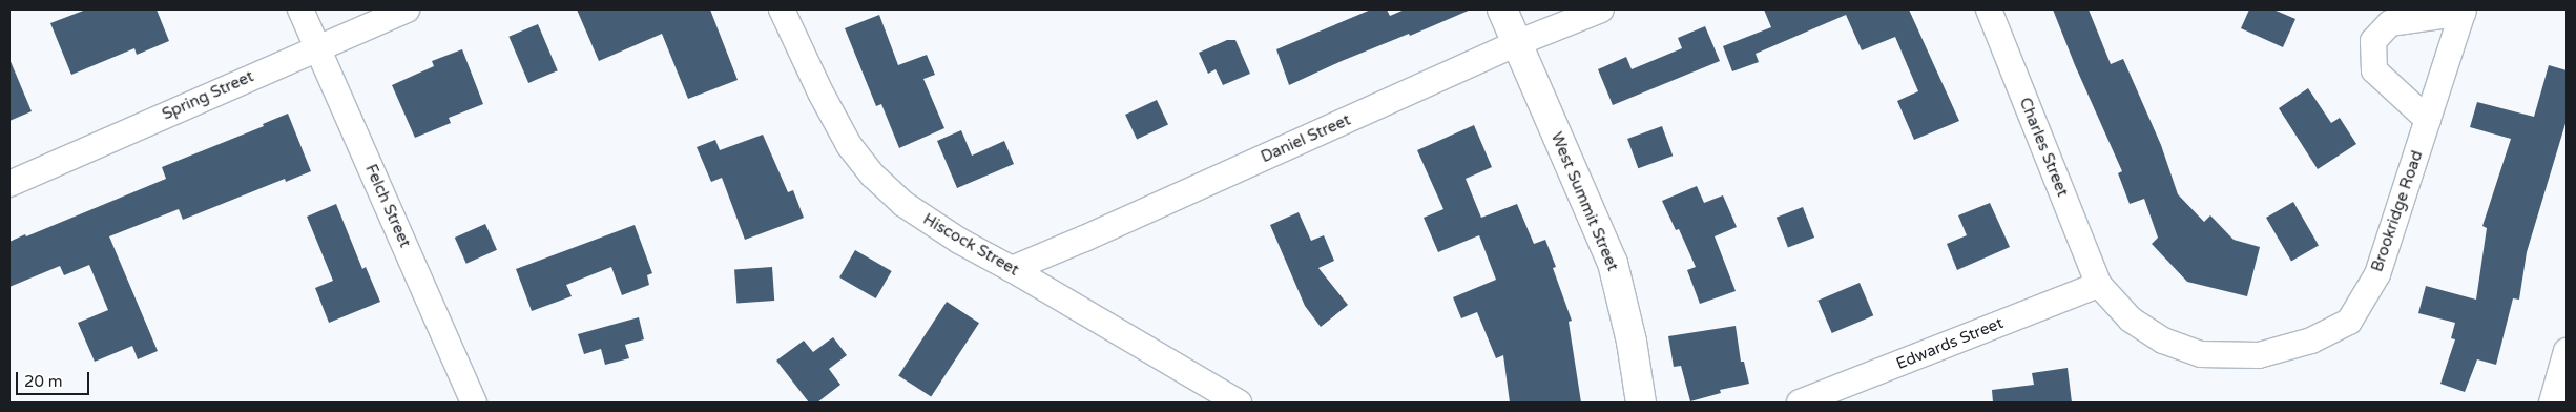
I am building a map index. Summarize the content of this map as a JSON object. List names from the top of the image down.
{
  "streets": {
    "street": [
      "Spring Street",
      "Daniel Street",
      "Charles Street",
      "West Summit Street",
      "Felch Street",
      "Brookridge Road",
      "Hiscock Street",
      "Edwards Street"
    ]
  },
  "crossings": [
    ["Spring Street", "Felch Street"],
    ["Daniel Street", "West Summit Street"],
    ["Daniel Street", "Hiscock Street"],
    ["Charles Street", "Brookridge Road"],
    ["Charles Street", "Edwards Street"],
    ["Brookridge Road", "Edwards Street"]
  ],
  "scale_bar": "20 m"
}
